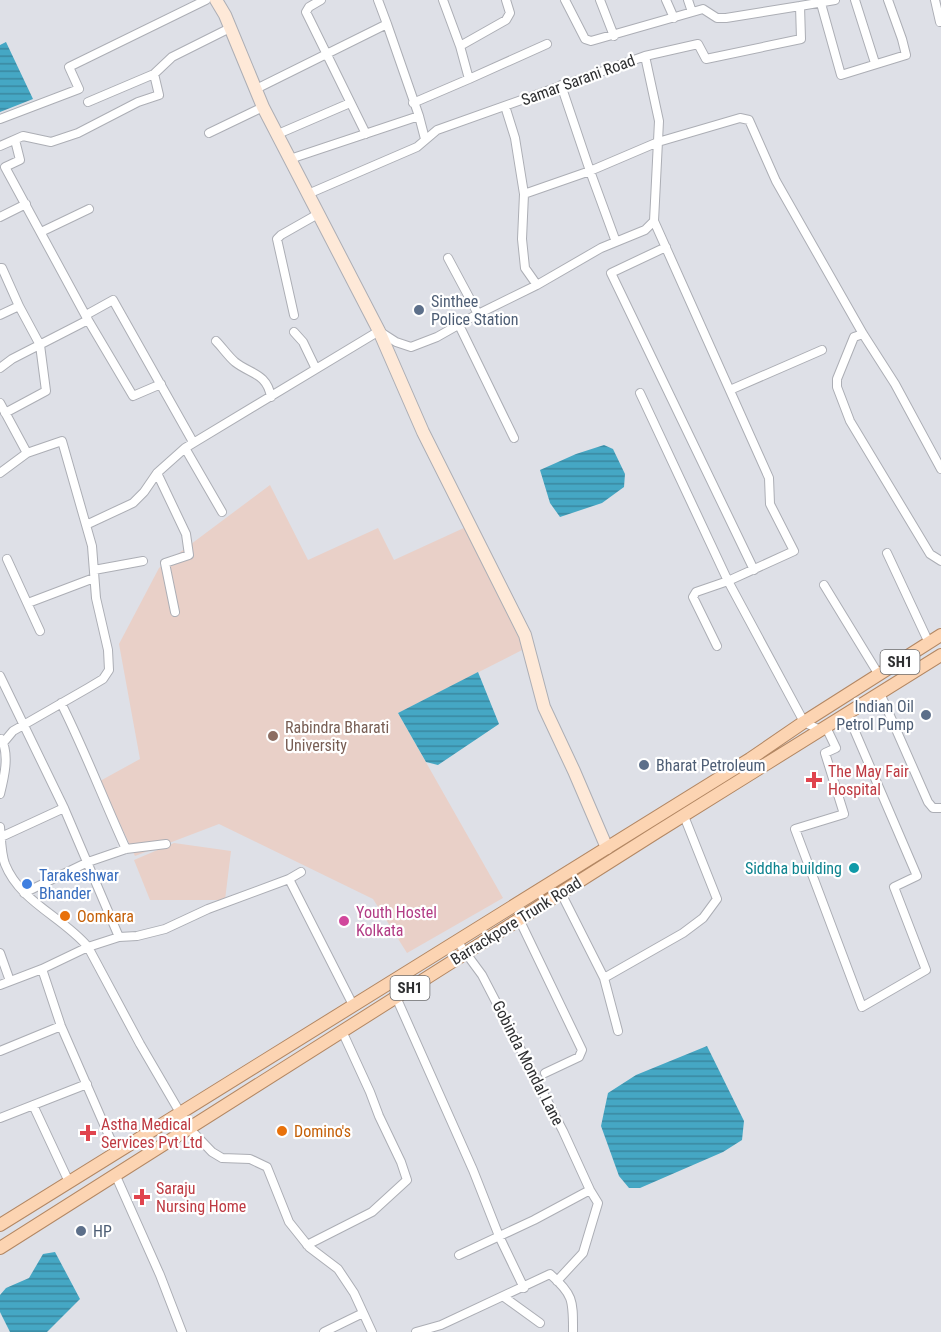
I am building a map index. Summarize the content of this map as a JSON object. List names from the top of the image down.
{
  "streets": {
    "main road": ["SH1", "Barrackpore Trunk Road"],
    "street": ["Samar Sarani Road", "Gobinda Mondal Lane"]
  },
  "crossings": [
    ["Barrackpore Trunk Road", "Gobinda Mondal Lane"]
  ],
  "places": {
    "other": [
      "Sinthee Police Station",
      "Indian Oil Petrol Pump",
      "Rabindra Bharati University",
      "Bharat Petroleum",
      "Siddha building",
      "Tarakeshwar Bhander",
      "Oomkara",
      "Youth Hostel Kolkata",
      "Domino's",
      "HP"
    ],
    "health": ["The May Fair Hospital", "Astha Medical Services Pvt Ltd", "Saraju Nursing Home"]
  }
}
